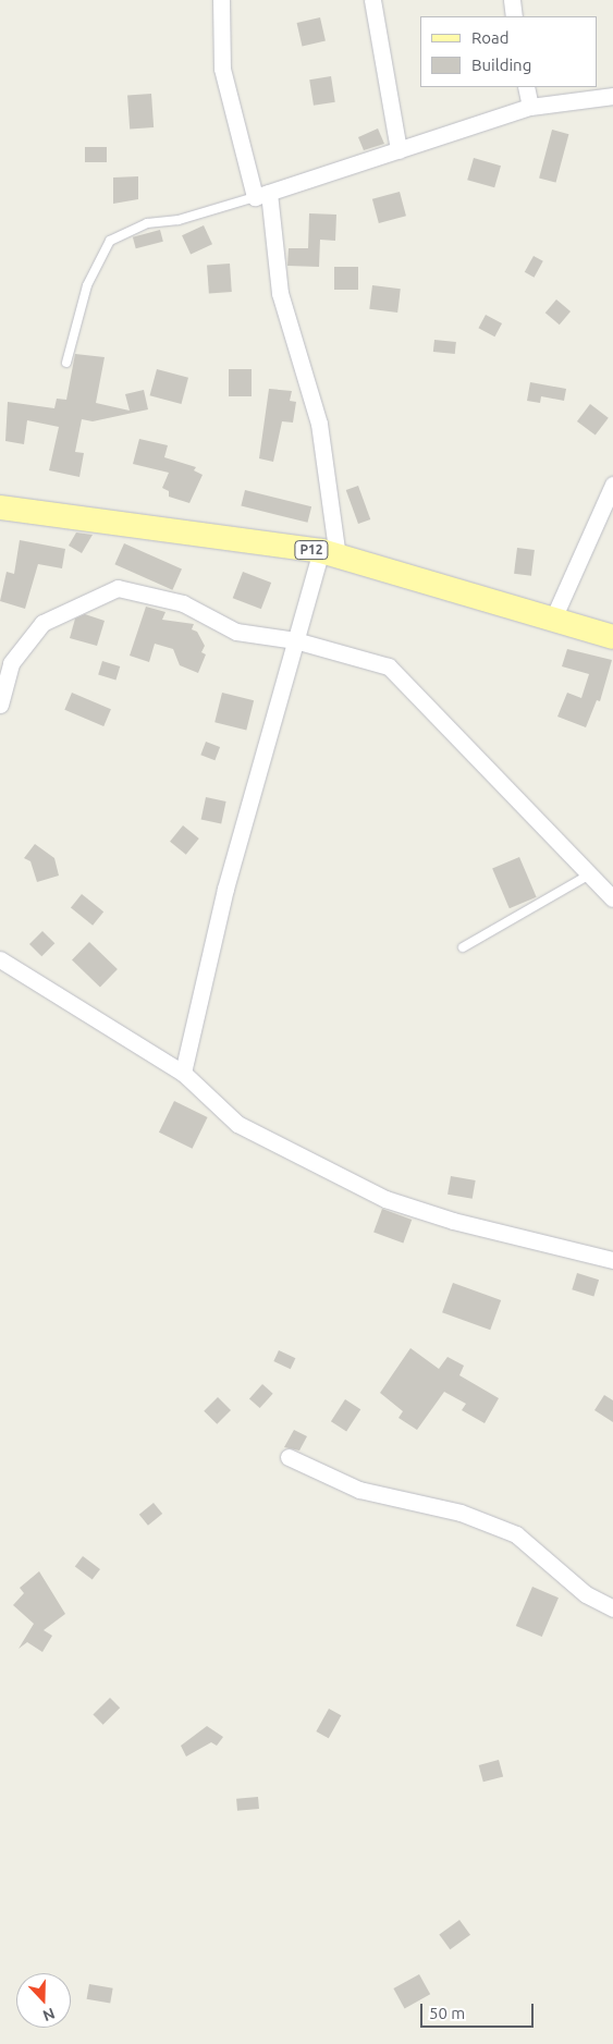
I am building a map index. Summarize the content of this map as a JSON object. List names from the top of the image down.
{
  "streets": {
    "main road": ["P12"]
  },
  "legend": ["Road", "Building"],
  "scale_bar": "50 m",
  "north": "bottom"
}
